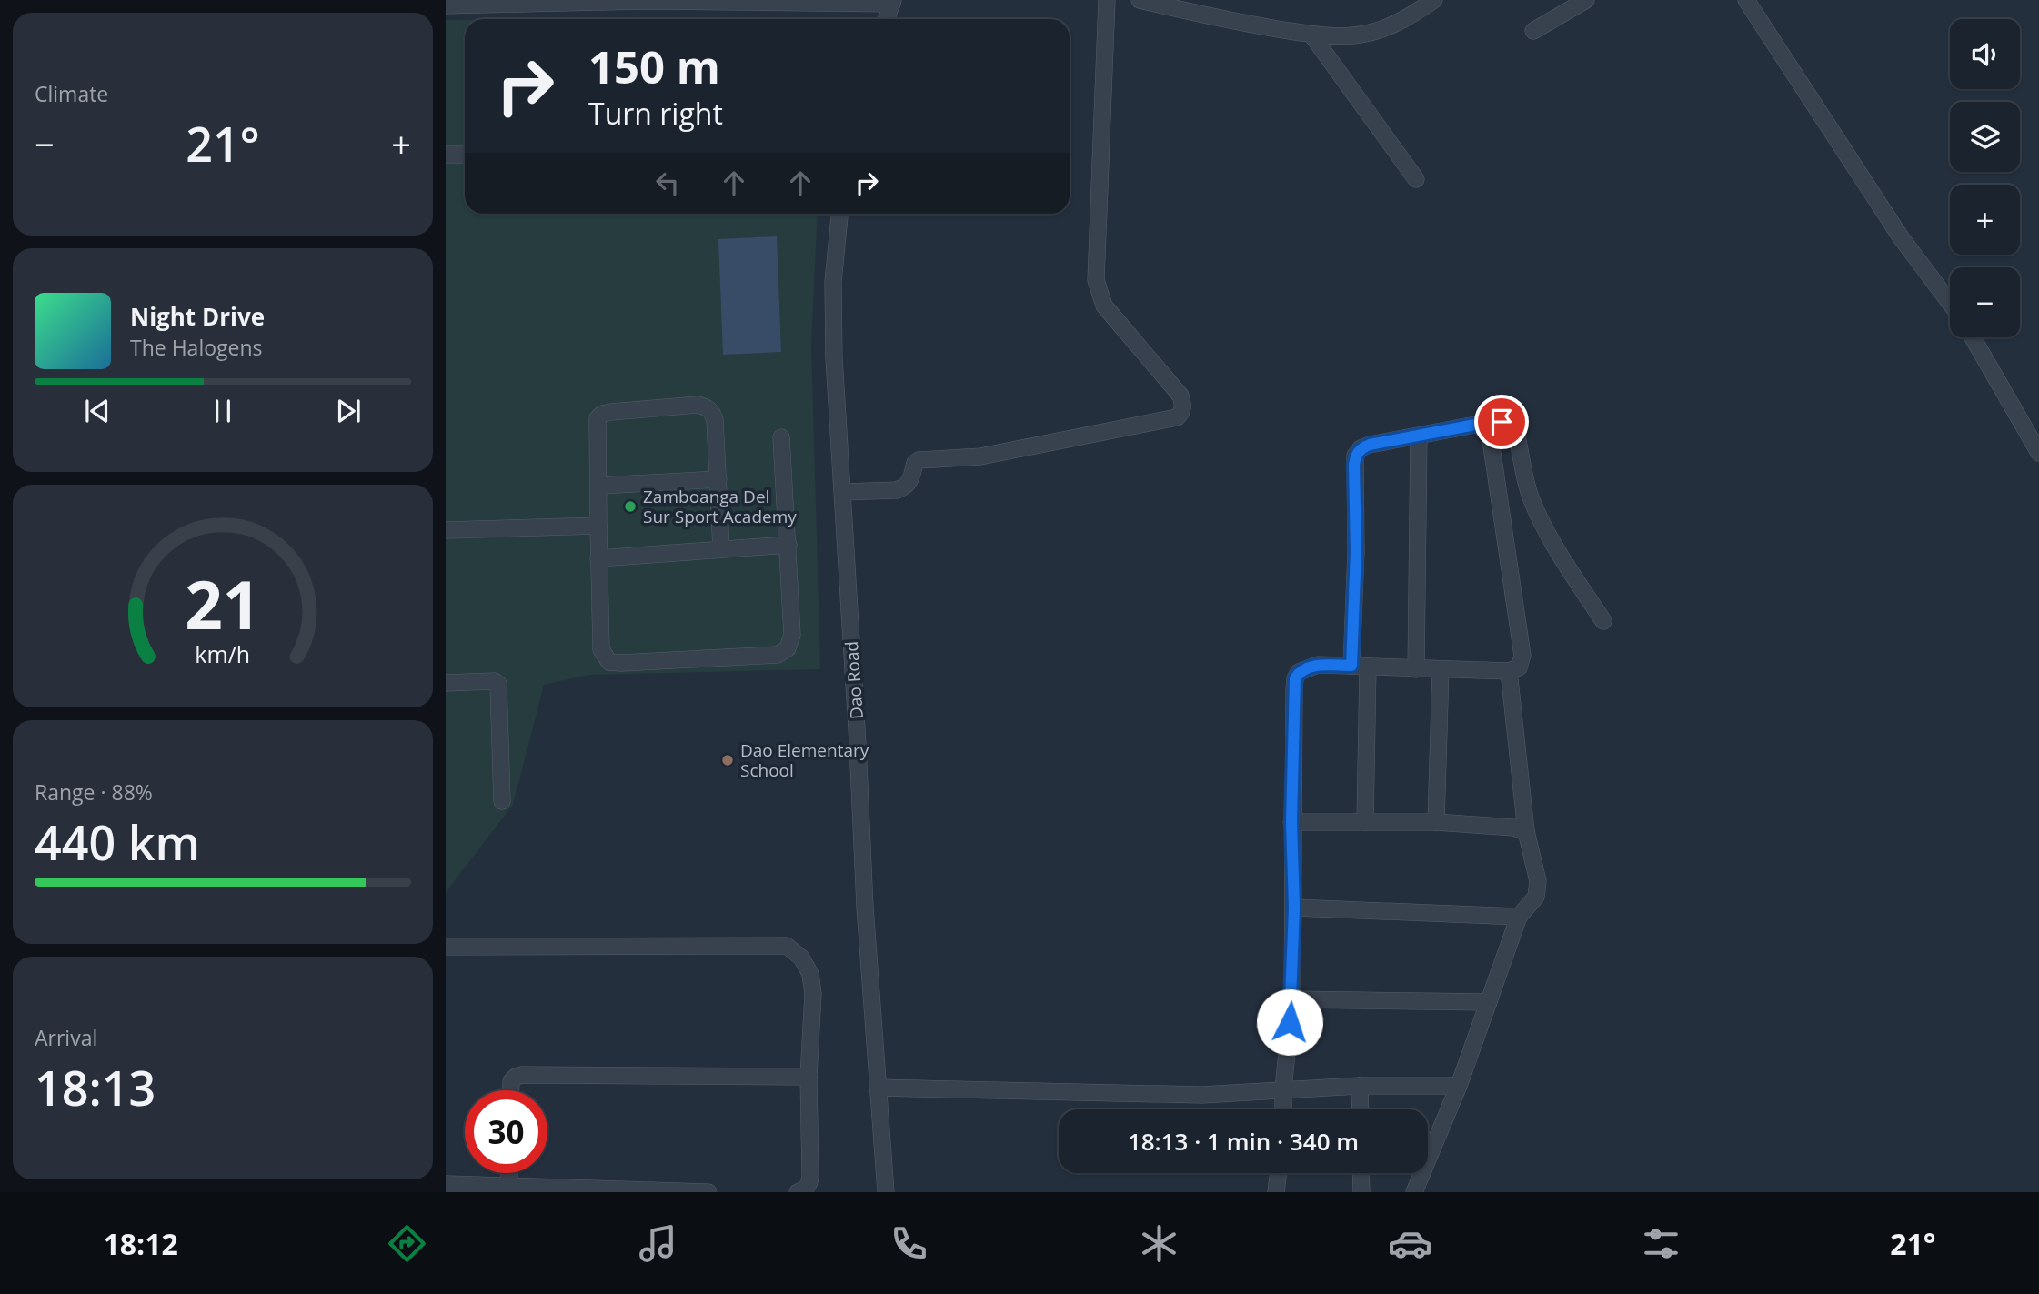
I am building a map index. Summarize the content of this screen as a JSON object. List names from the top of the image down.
{
  "streets": {
    "street": ["Dao Road"]
  },
  "places": ["Zamboanga Del Sur Sport Academy", "Dao Elementary School"],
  "page": {
    "tile": [
      "Climate",
      ["Range · 88%", "440 km"],
      ["Arrival", "18:13"]
    ],
    "map_buttons": ["+", "−"],
    "turn": ["150 m", "Turn right"],
    "heat": ["−", "21°", "+"],
    "song": ["Night Drive", "The Halogens"],
    "limit": "30",
    "trip": "18:13 · 1 min · 340 m",
    "tabs": ["18:12", "21°"],
    "gauge": ["21", "km/h"]
  }
}
